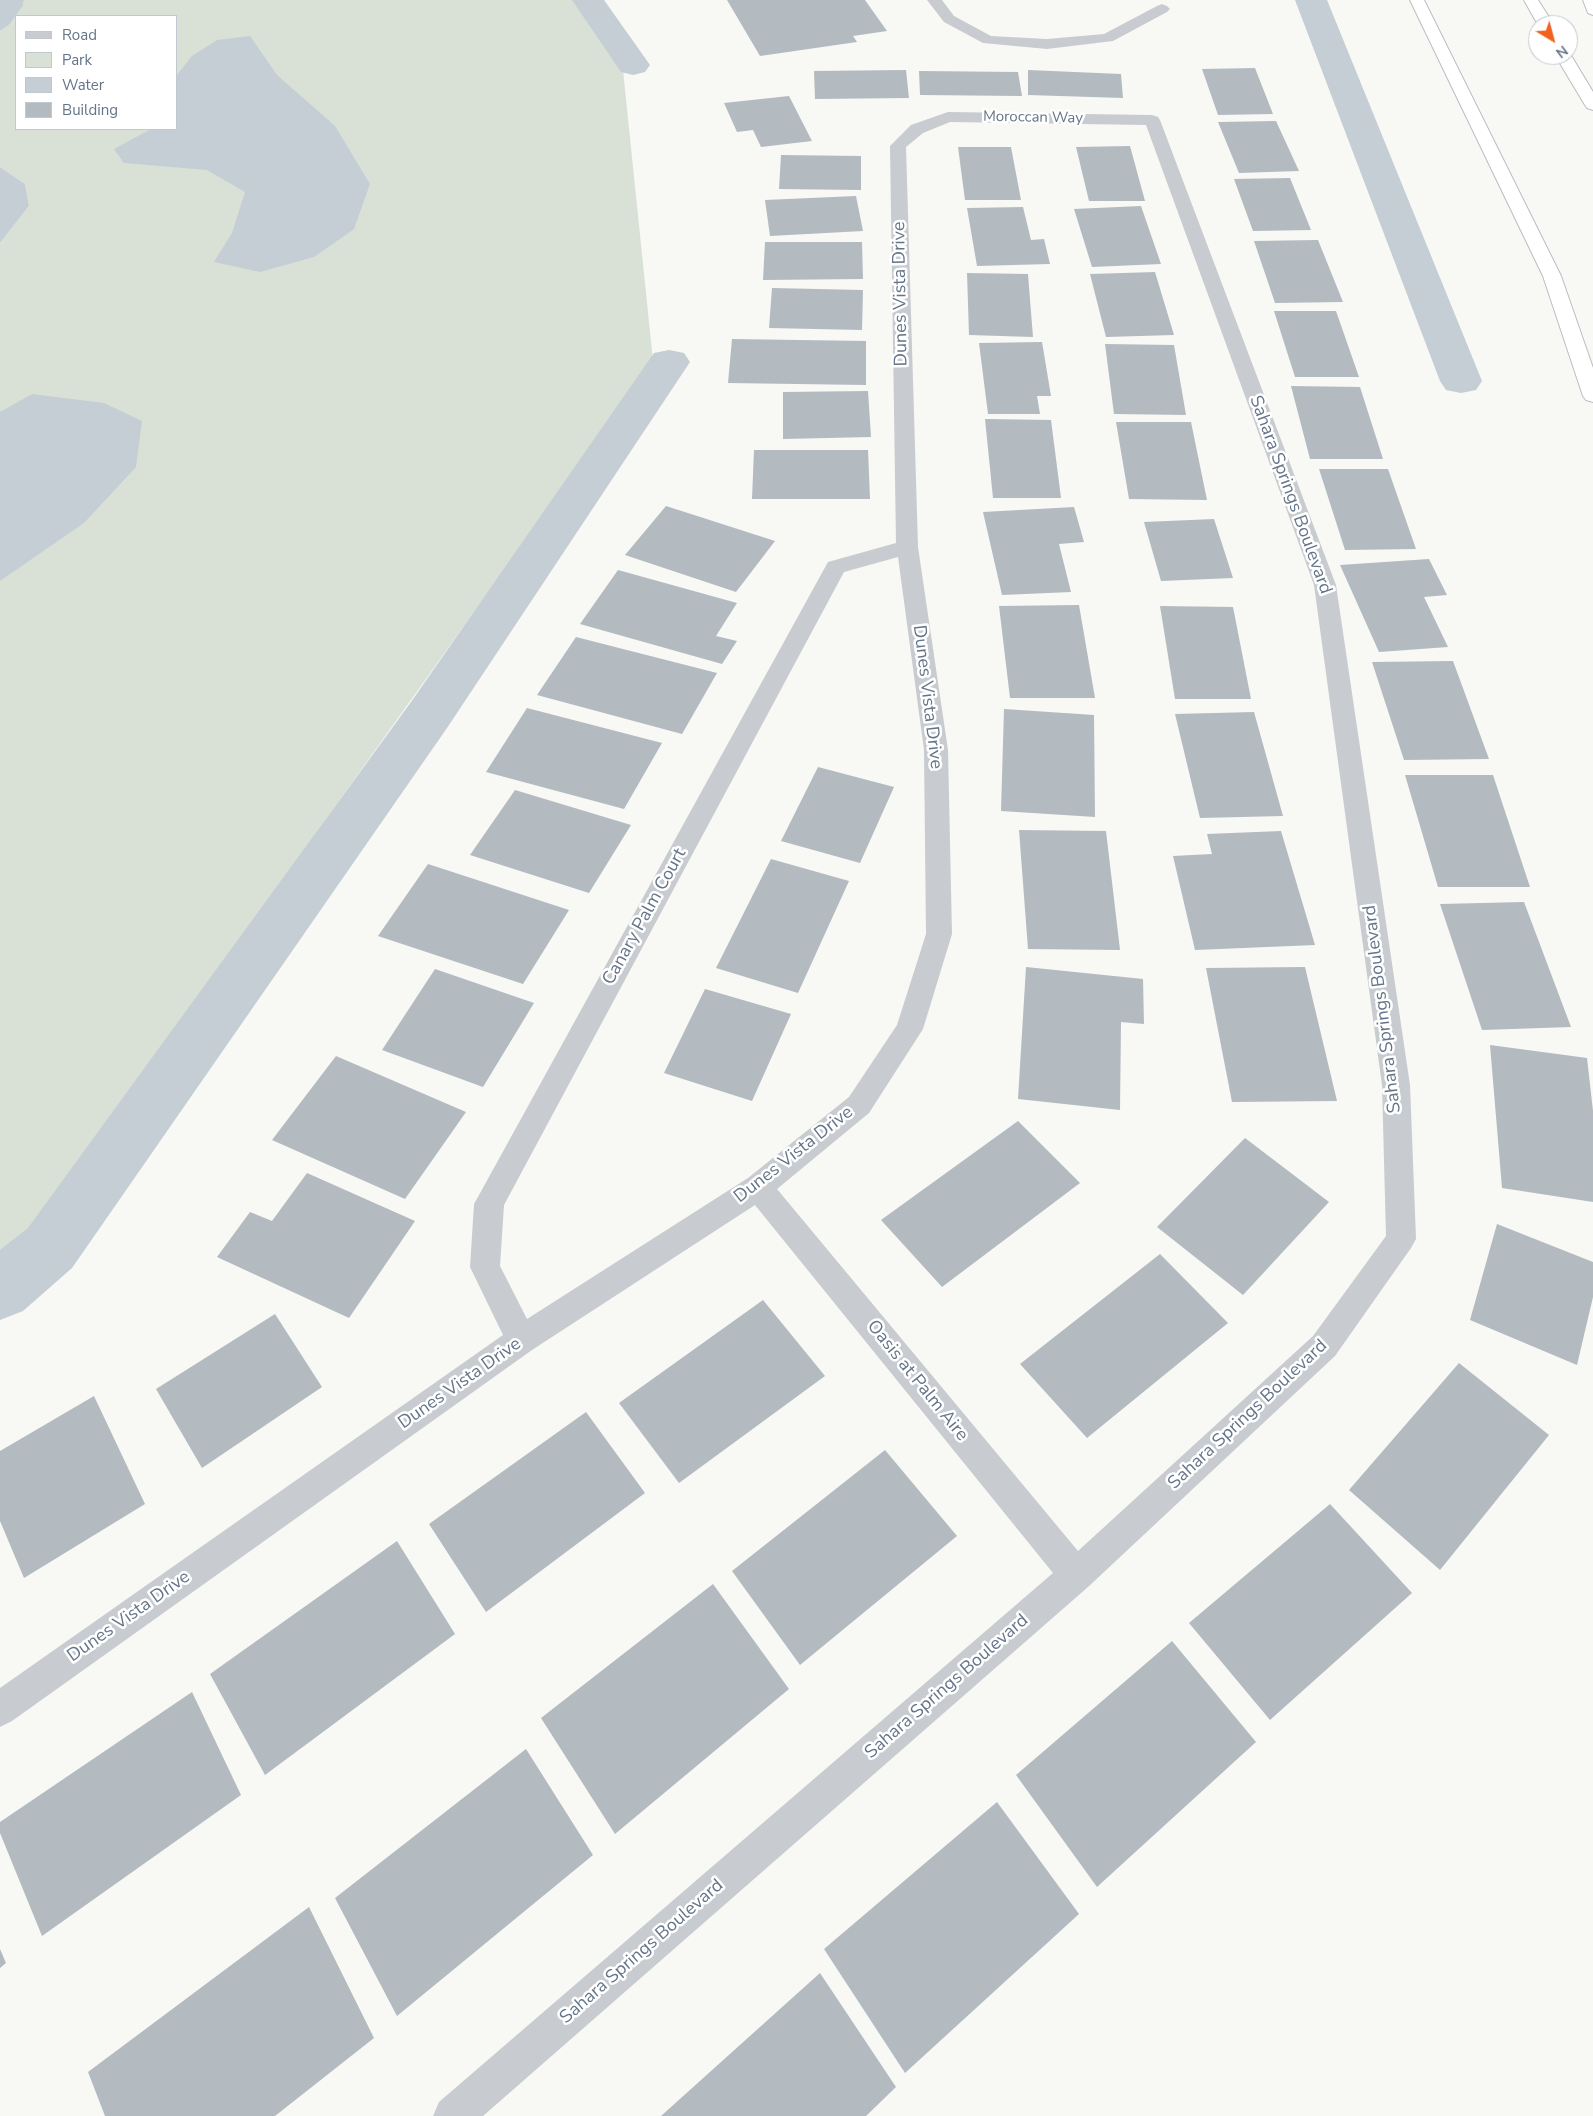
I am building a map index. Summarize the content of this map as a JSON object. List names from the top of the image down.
{
  "streets": {
    "street": [
      "Moroccan Way",
      "Dunes Vista Drive",
      "Sahara Springs Boulevard",
      "Canary Palm Court",
      "Oasis at Palm Aire"
    ]
  },
  "crossings": [
    ["Moroccan Way", "Dunes Vista Drive"],
    ["Moroccan Way", "Sahara Springs Boulevard"],
    ["Dunes Vista Drive", "Canary Palm Court"],
    ["Dunes Vista Drive", "Oasis at Palm Aire"],
    ["Sahara Springs Boulevard", "Oasis at Palm Aire"]
  ],
  "legend": [
    "Road",
    "Park",
    "Water",
    "Building"
  ],
  "north": "bottom right"
}
